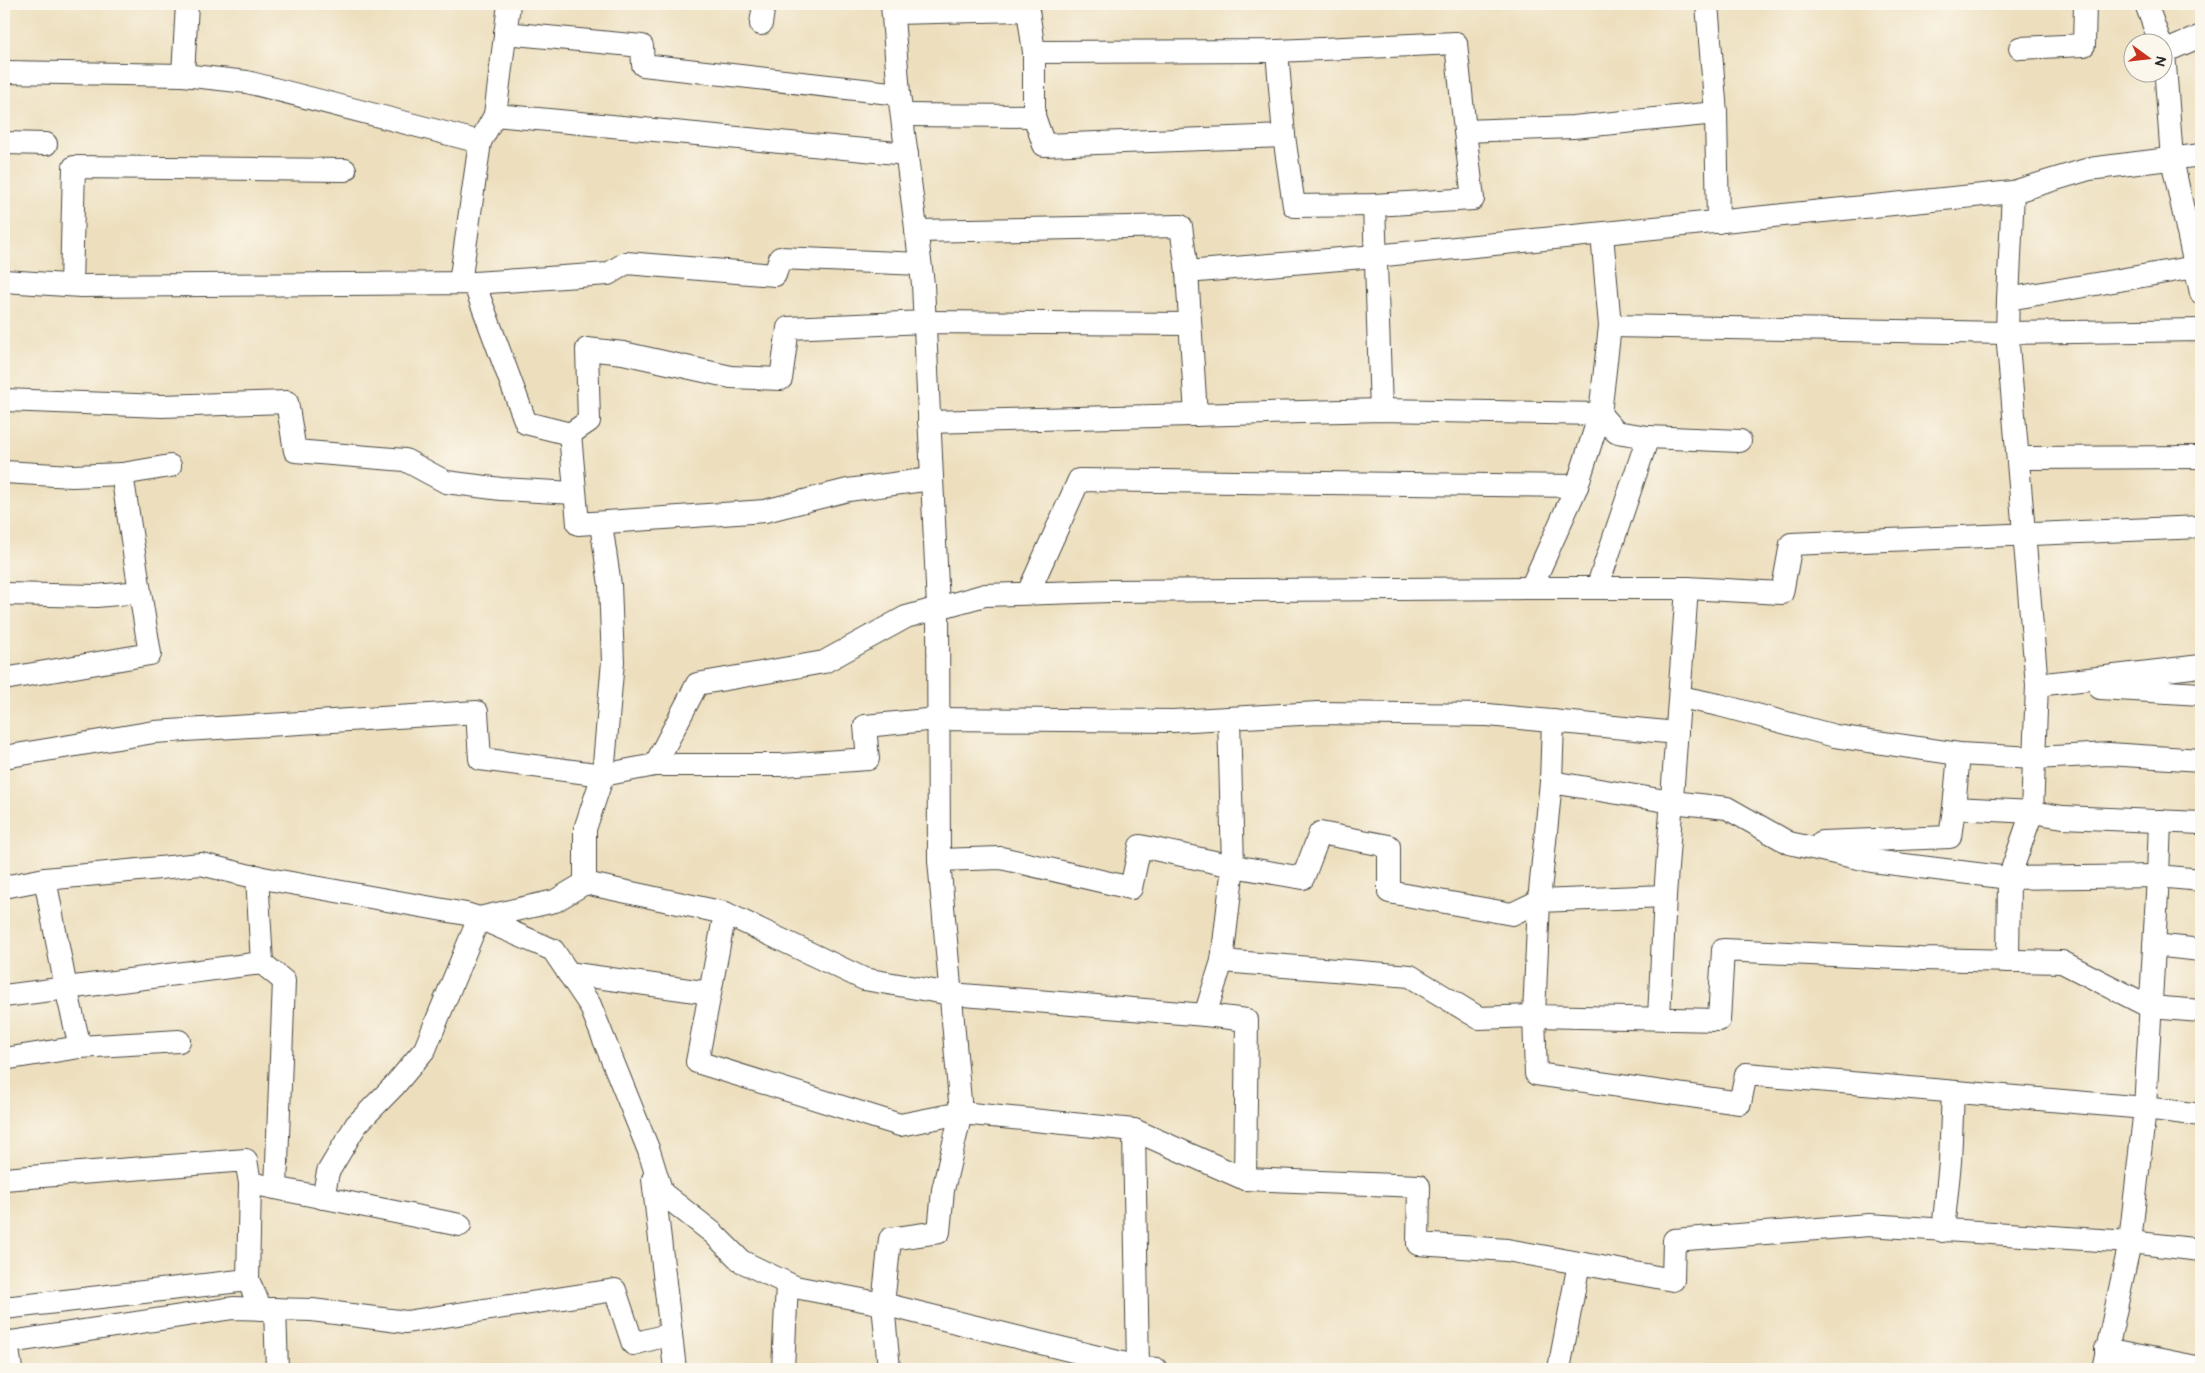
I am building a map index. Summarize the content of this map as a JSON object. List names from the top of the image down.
{
  "north": "right"
}
